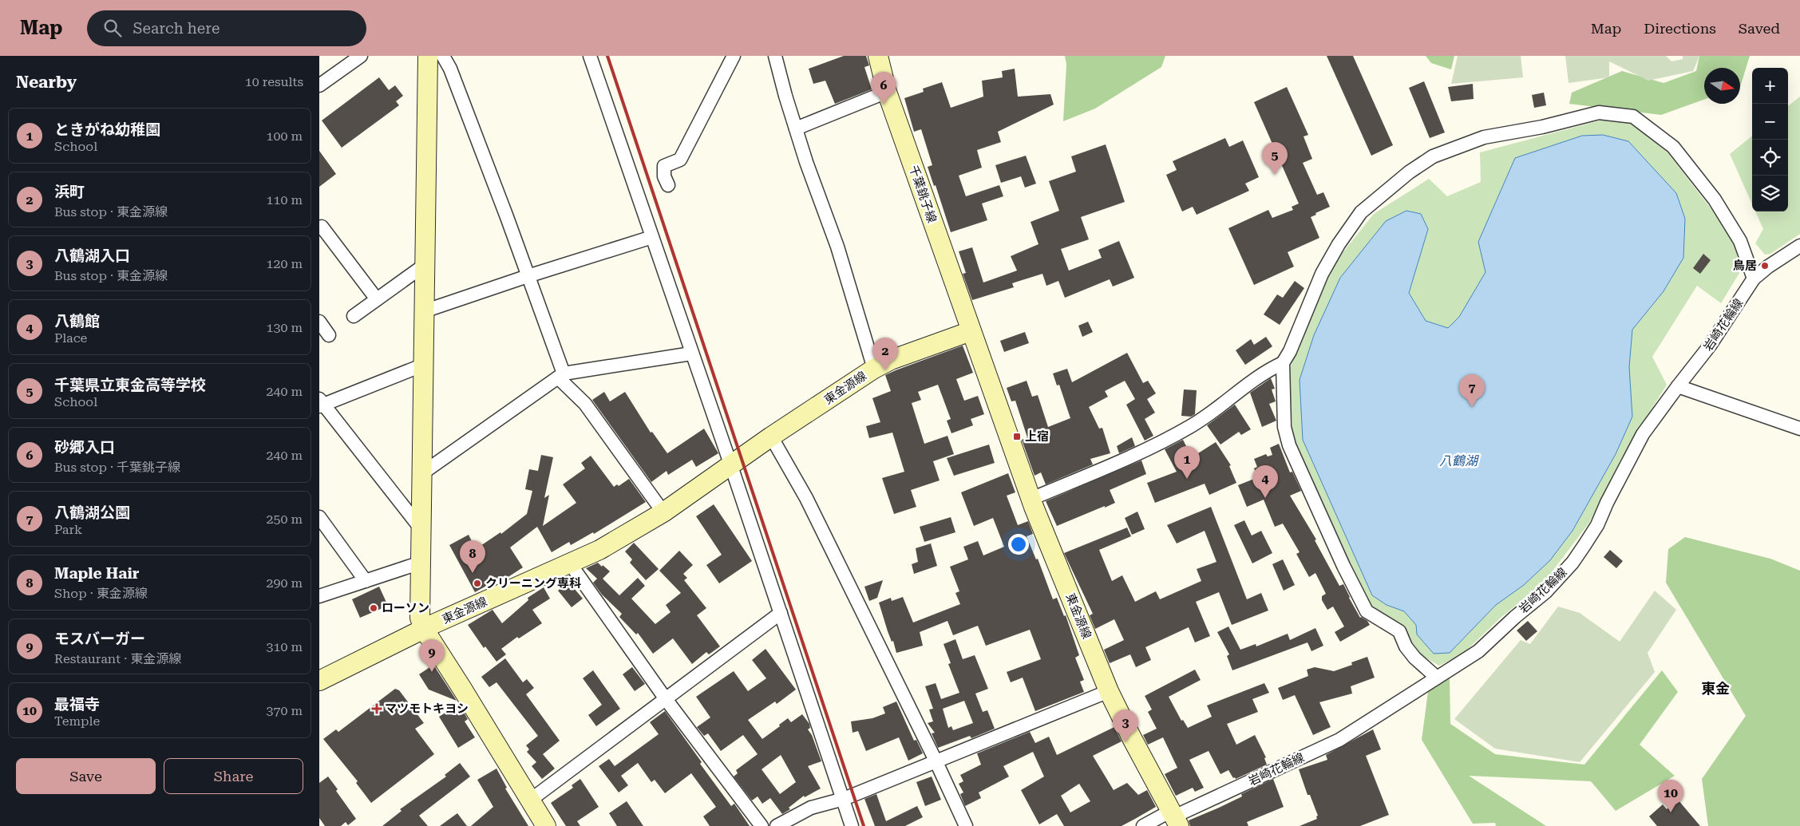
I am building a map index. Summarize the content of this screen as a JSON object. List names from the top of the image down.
{
  "streets": {
    "main road": ["千葉銚子線", "東金源線"],
    "street": ["岩崎花輪線"]
  },
  "crossings": [
    ["千葉銚子線", "東金源線"],
    ["岩崎花輪線", "東金源線"]
  ],
  "districts": ["東金"],
  "water": ["八鶴湖"],
  "places": {
    "other": ["鳥居", "クリーニング専科", "ローソン"],
    "transit": ["上宿"],
    "health": ["マツモトキヨシ"]
  },
  "north": "right",
  "page": {
    "header": "Map",
    "search": "Search here",
    "nav": ["Map", "Directions", "Saved"],
    "heading": ["Nearby", "10 results"],
    "map_buttons": ["+", "−"],
    "pins": [
      "6",
      "5",
      "2",
      "7",
      "1",
      "4",
      "8",
      "9",
      "3",
      "10"
    ],
    "list": [
      {
        "mark": "1",
        "name": "ときがね幼稚園",
        "note": "School",
        "value": "100 m"
      },
      {
        "mark": "2",
        "name": "浜町",
        "note": "Bus stop · 東金源線",
        "value": "110 m"
      },
      {
        "mark": "3",
        "name": "八鶴湖入口",
        "note": "Bus stop · 東金源線",
        "value": "120 m"
      },
      {
        "mark": "4",
        "name": "八鶴館",
        "note": "Place",
        "value": "130 m"
      },
      {
        "mark": "5",
        "name": "千葉県立東金高等学校",
        "note": "School",
        "value": "240 m"
      },
      {
        "mark": "6",
        "name": "砂郷入口",
        "note": "Bus stop · 千葉銚子線",
        "value": "240 m"
      },
      {
        "mark": "7",
        "name": "八鶴湖公園",
        "note": "Park",
        "value": "250 m"
      },
      {
        "mark": "8",
        "name": "Maple Hair",
        "note": "Shop · 東金源線",
        "value": "290 m"
      },
      {
        "mark": "9",
        "name": "モスバーガー",
        "note": "Restaurant · 東金源線",
        "value": "310 m"
      },
      {
        "mark": "10",
        "name": "最福寺",
        "note": "Temple",
        "value": "370 m"
      }
    ],
    "buttons": ["Save", "Share"]
  }
}
